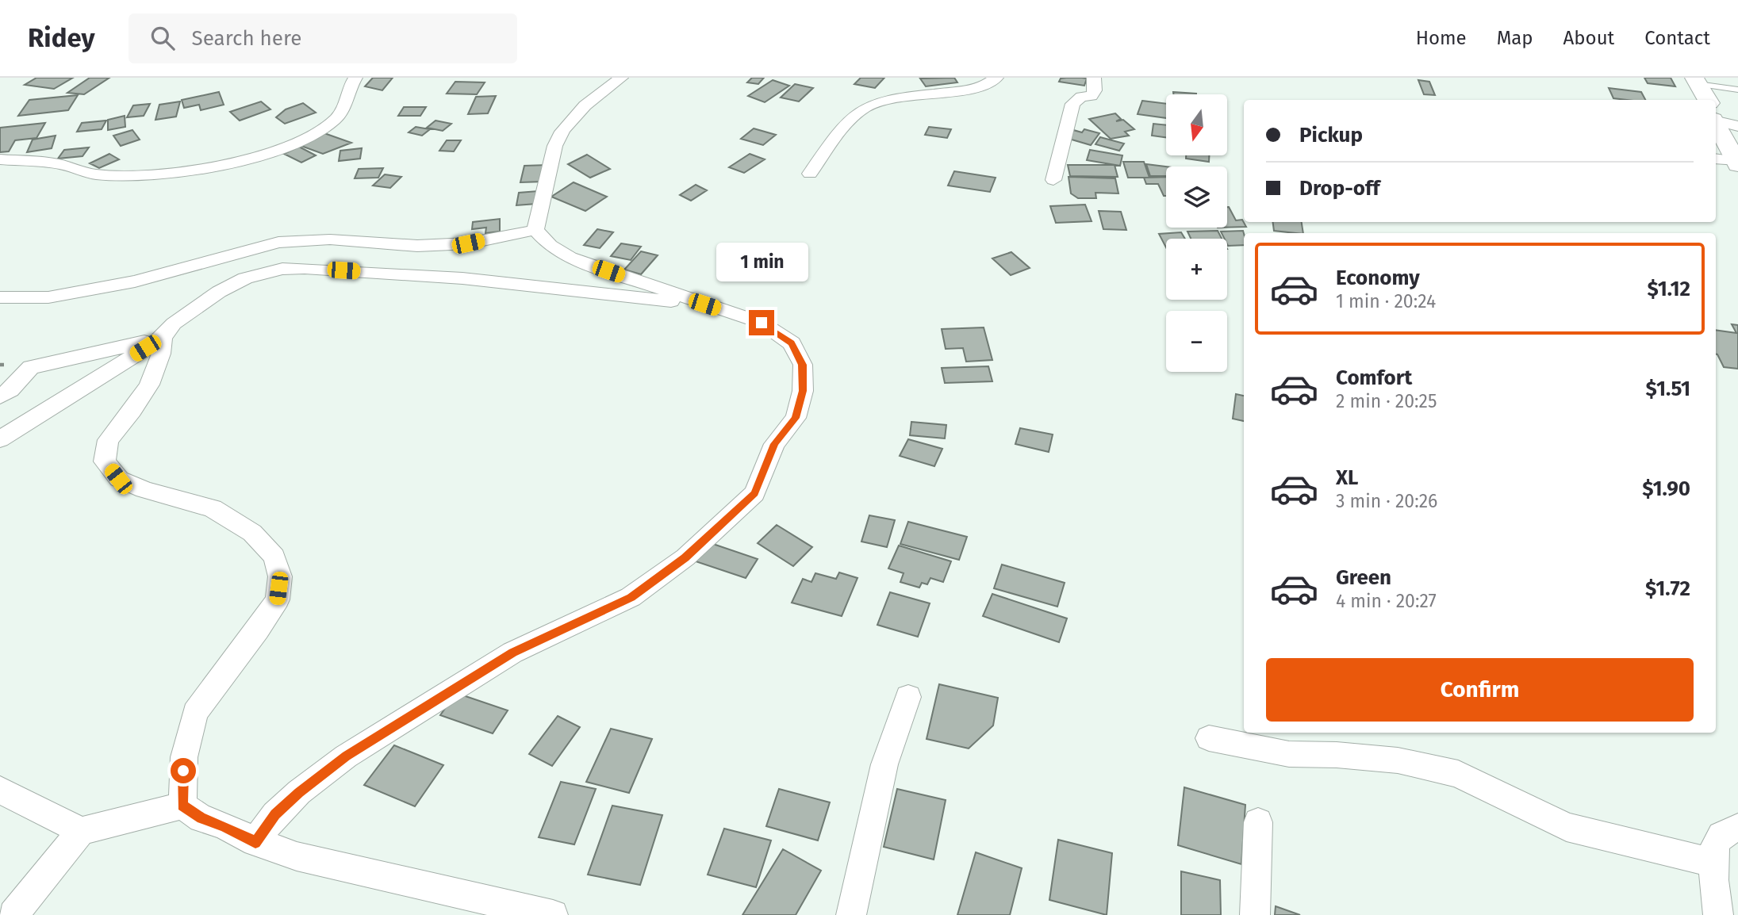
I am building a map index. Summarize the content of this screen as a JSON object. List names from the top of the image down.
{
  "north": "bottom",
  "page": {
    "header": "Ridey",
    "search": "Search here",
    "nav": [
      "Home",
      "Map",
      "About",
      "Contact"
    ],
    "map_buttons": ["+", "−"],
    "banner": ["Pickup", "Drop-off"],
    "bubble": "1 min",
    "list": [
      {
        "name": "Economy",
        "note": "1 min · 20:24",
        "value": "$1.12"
      },
      {
        "name": "Comfort",
        "note": "2 min · 20:25",
        "value": "$1.51"
      },
      {
        "name": "XL",
        "note": "3 min · 20:26",
        "value": "$1.90"
      },
      {
        "name": "Green",
        "note": "4 min · 20:27",
        "value": "$1.72"
      }
    ],
    "buttons": "Confirm"
  }
}
